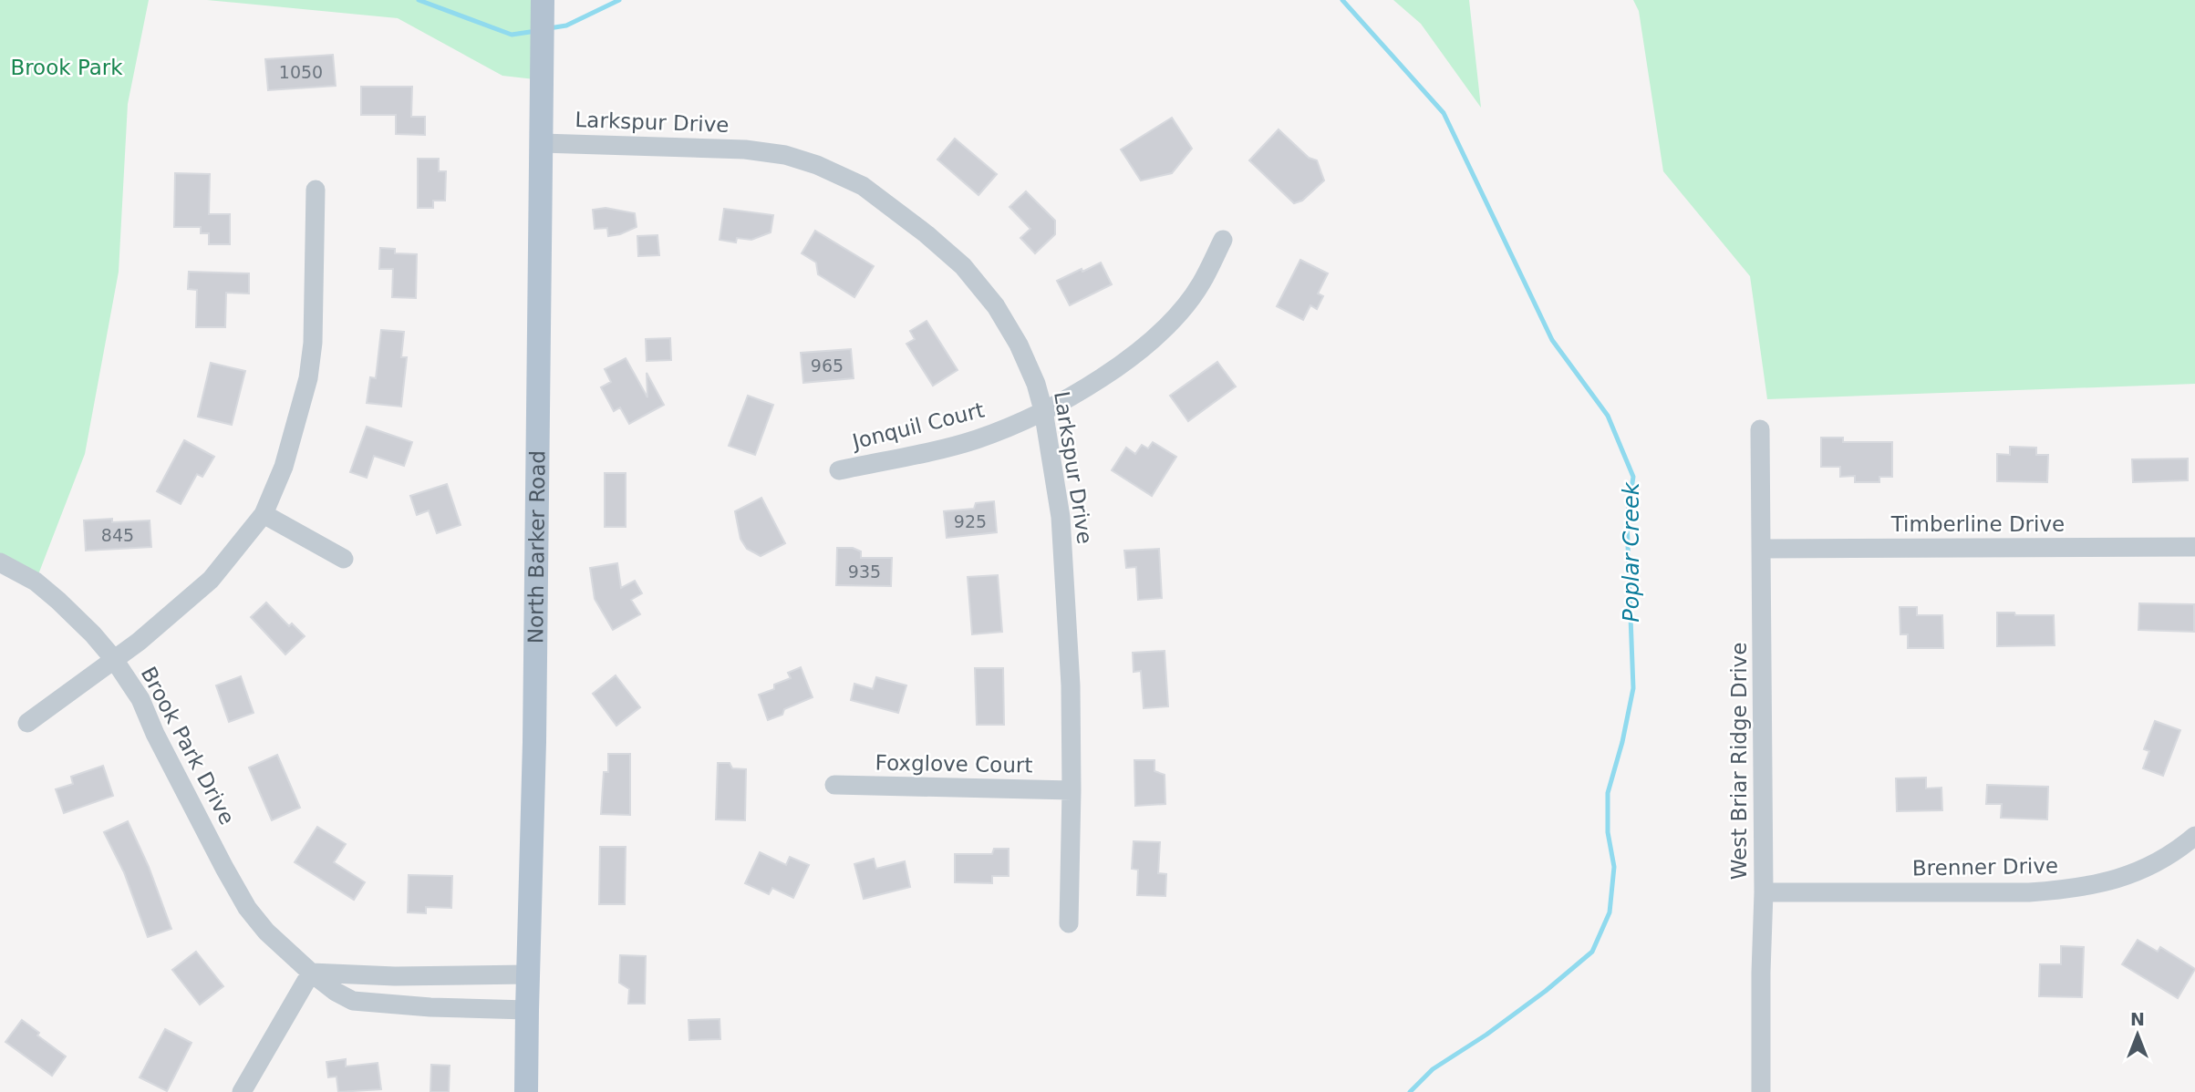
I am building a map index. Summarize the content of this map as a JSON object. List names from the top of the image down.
{
  "streets": {
    "main road": ["North Barker Road"],
    "street": [
      "Larkspur Drive",
      "Jonquil Court",
      "Timberline Drive",
      "Brook Park Drive",
      "West Briar Ridge Drive",
      "Foxglove Court",
      "Brenner Drive"
    ]
  },
  "crossings": [
    ["Larkspur Drive", "Jonquil Court"],
    ["Larkspur Drive", "North Barker Road"],
    ["Larkspur Drive", "Foxglove Court"],
    ["Timberline Drive", "West Briar Ridge Drive"],
    ["North Barker Road", "Brook Park Drive"],
    ["West Briar Ridge Drive", "Brenner Drive"]
  ],
  "water": ["Poplar Creek"],
  "parks": ["Brook Park"],
  "house_numbers": [
    "1050",
    "965",
    "925",
    "845",
    "935"
  ],
  "north": "top"
}
